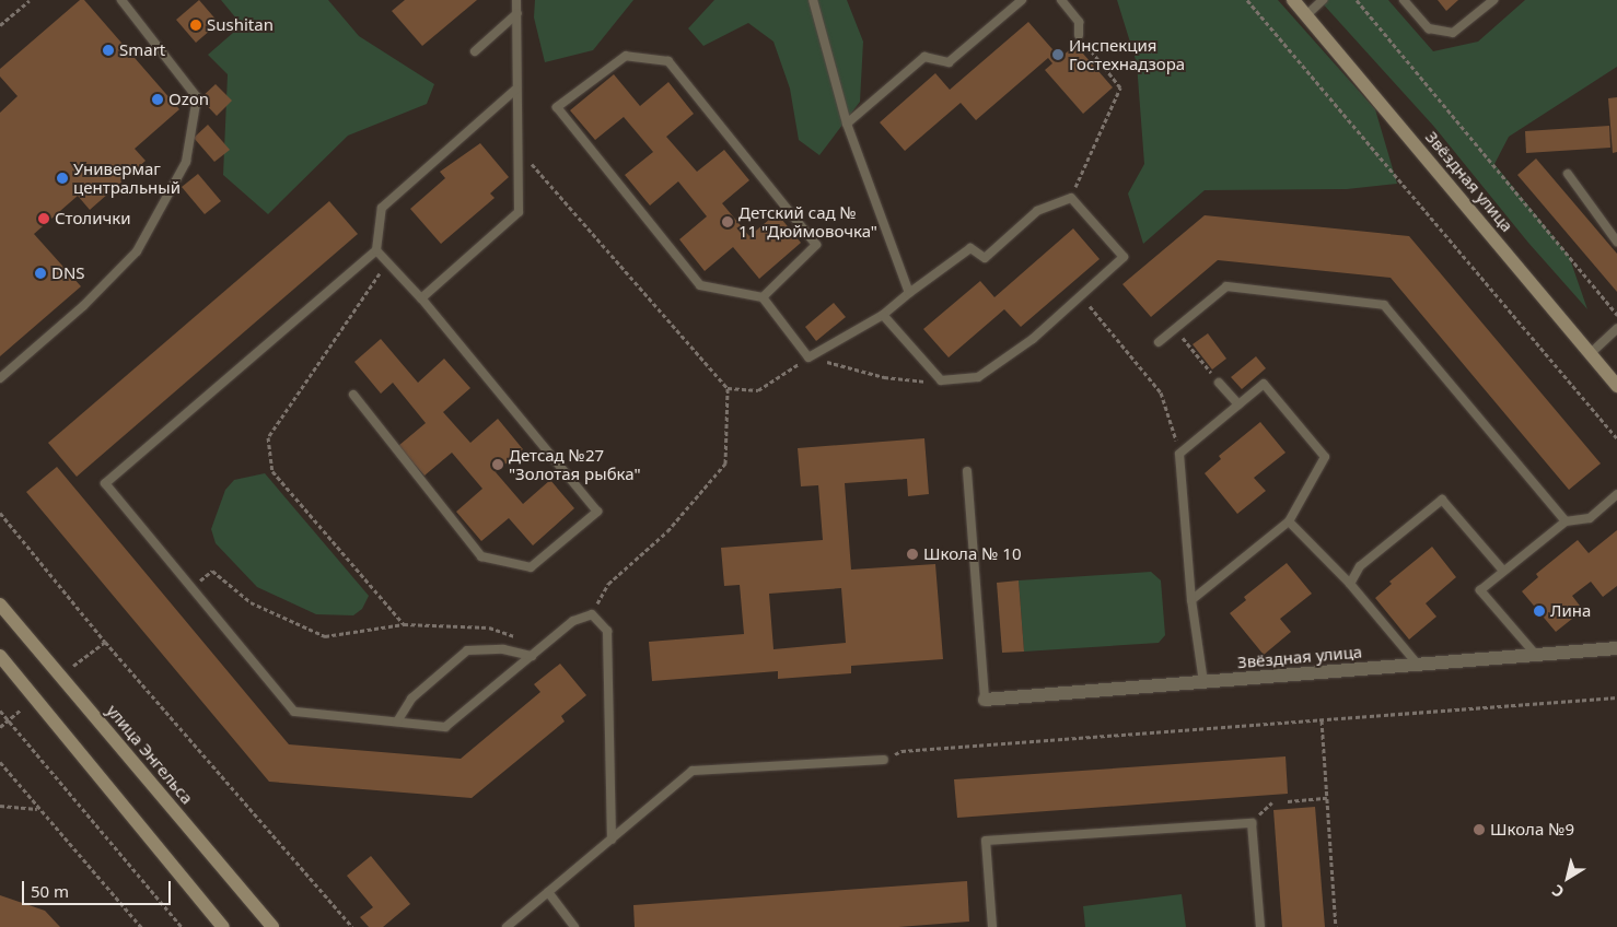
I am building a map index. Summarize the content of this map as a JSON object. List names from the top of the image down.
{
  "streets": {
    "main road": ["Звёздная улица", "улица Энгельса"]
  },
  "places": [
    "Sushitan",
    "Smart",
    "Инспекция Гостехнадзора",
    "Ozon",
    "Универмаг центральный",
    "Столички",
    "Детский сад № 11 \"Дюймовочка\"",
    "DNS",
    "Детсад №27 \"Золотая рыбка\"",
    "Школа № 10",
    "Лина",
    "Школа №9"
  ],
  "scale_bar": "50 m",
  "north": "bottom left"
}
